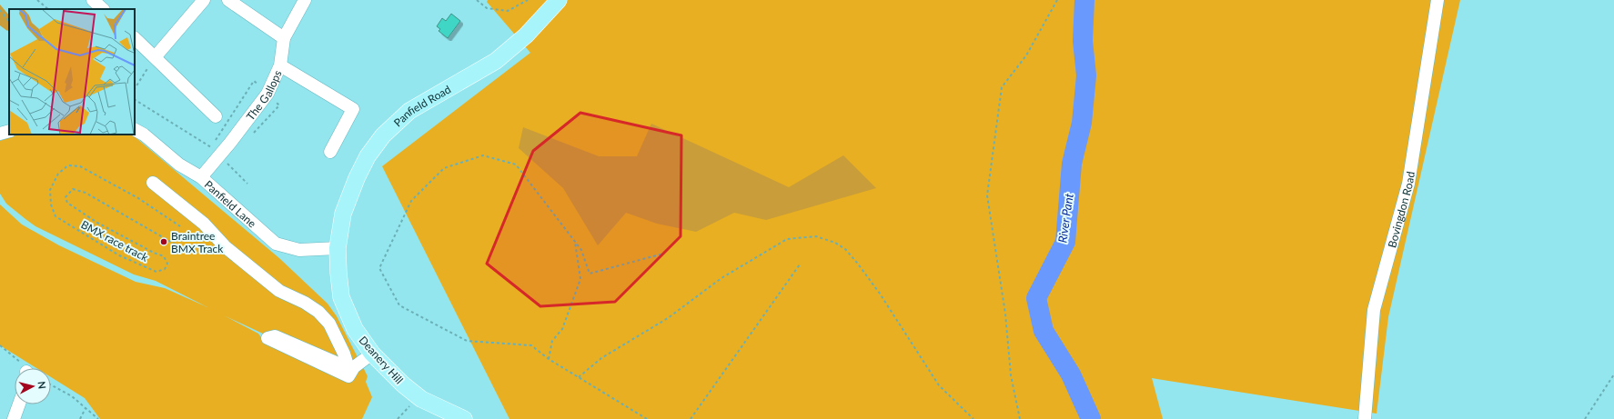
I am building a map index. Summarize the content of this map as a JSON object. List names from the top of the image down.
{
  "streets": {
    "main road": ["Panfield Road", "Deanery Hill"],
    "street": ["The Gallops", "Panfield Lane", "Bovingdon Road"],
    "path": ["BMX race track"]
  },
  "crossings": [
    ["The Gallops", "Panfield Lane"],
    ["Panfield Road", "Panfield Lane"],
    ["Panfield Road", "Deanery Hill"],
    ["Panfield Lane", "Deanery Hill"]
  ],
  "water": ["River Pant"],
  "places": ["Braintree BMX Track"],
  "north": "right"
}
